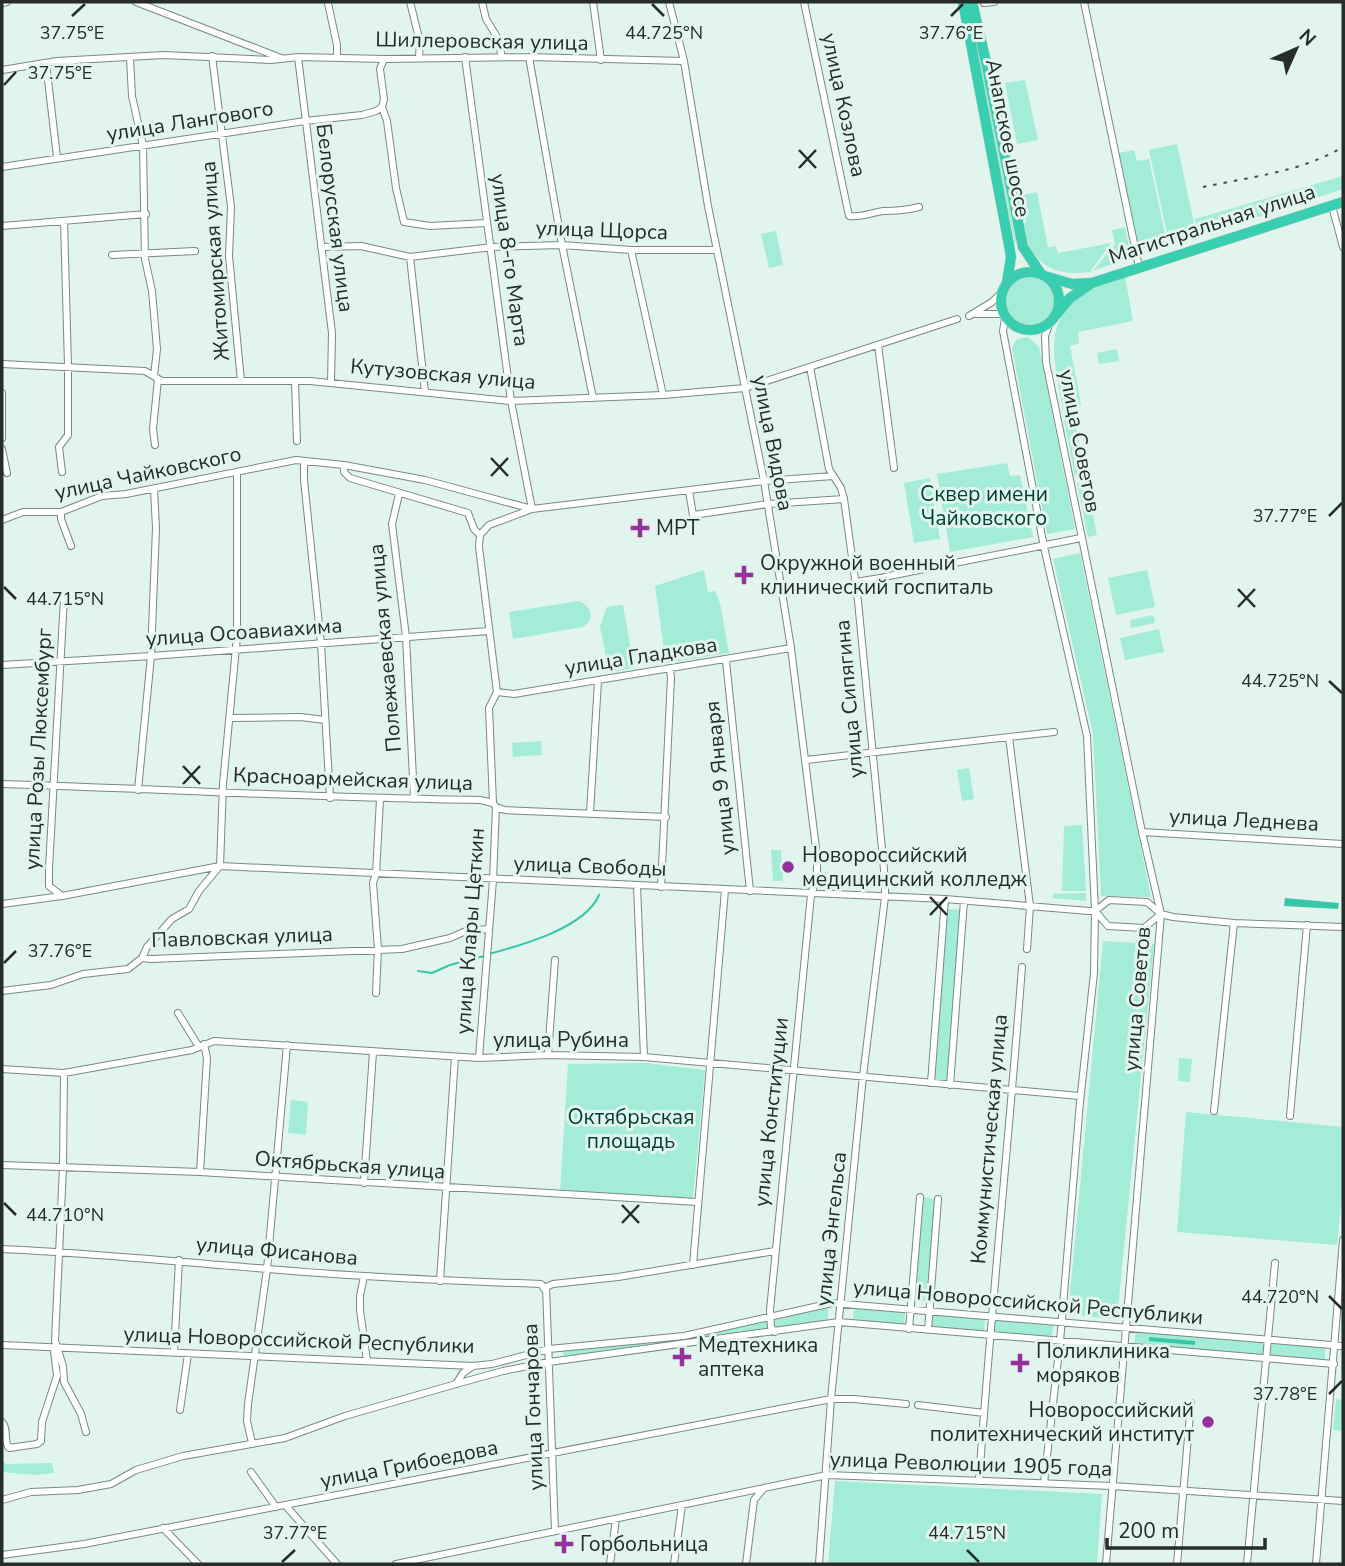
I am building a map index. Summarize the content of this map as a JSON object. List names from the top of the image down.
{
  "streets": {
    "highway": ["Анапское шоссе", "Магистральная улица"],
    "street": [
      "Шиллеровская улица",
      "улица Козлова",
      "улица Лангового",
      "Белорусская улица",
      "улица Щорса",
      "улица 8-го Марта",
      "Житомирская улица",
      "Кутузовская улица",
      "улица Советов",
      "улица Видова",
      "улица Чайковского",
      "улица Осоавиахима",
      "Полежаевская улица",
      "улица Гладкова",
      "улица Сипягина",
      "улица Розы Люксембург",
      "улица 9 Января",
      "Красноармейская улица",
      "улица Леднева",
      "улица Свободы",
      "улица Клары Цеткин",
      "Павловская улица",
      "улица Рубина",
      "улица Конституции",
      "Коммунистическая улица",
      "Октябрьская улица",
      "улица Энгельса",
      "улица Фисанова",
      "улица Новороссийской Республики",
      "улица Гончарова",
      "улица Грибоедова",
      "улица Революции 1905 года"
    ]
  },
  "crossings": [
    ["Шиллеровская улица", "Белорусская улица"],
    ["Шиллеровская улица", "улица 8-го Марта"],
    ["Шиллеровская улица", "Житомирская улица"],
    ["Шиллеровская улица", "улица Видова"],
    ["улица Лангового", "Белорусская улица"],
    ["улица Лангового", "Житомирская улица"],
    ["Анапское шоссе", "Магистральная улица"],
    ["Анапское шоссе", "улица Советов"],
    ["Белорусская улица", "улица Щорса"],
    ["Белорусская улица", "Кутузовская улица"],
    ["Магистральная улица", "улица Советов"],
    ["улица Щорса", "улица 8-го Марта"],
    ["улица Щорса", "улица Видова"],
    ["улица 8-го Марта", "Кутузовская улица"],
    ["улица 8-го Марта", "улица Чайковского"],
    ["Житомирская улица", "Кутузовская улица"],
    ["Кутузовская улица", "улица Видова"],
    ["улица Советов", "улица Леднева"],
    ["улица Советов", "улица Свободы"],
    ["улица Советов", "улица Новороссийской Республики"],
    ["улица Советов", "улица Революции 1905 года"],
    ["улица Видова", "улица Чайковского"],
    ["улица Видова", "улица Гладкова"],
    ["улица Видова", "улица Свободы"],
    ["улица Видова", "улица Конституции"],
    ["улица Осоавиахима", "Полежаевская улица"],
    ["улица Осоавиахима", "улица Розы Люксембург"],
    ["улица Осоавиахима", "улица Клары Цеткин"],
    ["Полежаевская улица", "Красноармейская улица"],
    ["улица Гладкова", "улица 9 Января"],
    ["улица Гладкова", "улица Клары Цеткин"],
    ["улица Сипягина", "улица Свободы"],
    ["улица Сипягина", "улица Энгельса"],
    ["улица Розы Люксембург", "Красноармейская улица"],
    ["улица Розы Люксембург", "улица Свободы"],
    ["улица 9 Января", "улица Свободы"],
    ["Красноармейская улица", "улица Клары Цеткин"],
    ["улица Свободы", "улица Клары Цеткин"],
    ["улица Свободы", "улица Конституции"],
    ["улица Свободы", "улица Энгельса"],
    ["улица Клары Цеткин", "Павловская улица"],
    ["улица Клары Цеткин", "улица Рубина"],
    ["улица Рубина", "улица Конституции"],
    ["улица Рубина", "Коммунистическая улица"],
    ["улица Рубина", "улица Энгельса"],
    ["улица Конституции", "улица Фисанова"],
    ["улица Конституции", "улица Новороссийской Республики"],
    ["Коммунистическая улица", "улица Новороссийской Республики"],
    ["Коммунистическая улица", "улица Революции 1905 года"],
    ["улица Энгельса", "улица Новороссийской Республики"],
    ["улица Энгельса", "улица Грибоедова"],
    ["улица Энгельса", "улица Революции 1905 года"],
    ["улица Фисанова", "улица Гончарова"],
    ["улица Новороссийской Республики", "улица Гончарова"],
    ["улица Гончарова", "улица Грибоедова"],
    ["улица Гончарова", "улица Революции 1905 года"]
  ],
  "parks": ["Сквер имени Чайковского", "Октябрьская площадь"],
  "places": {
    "health": [
      "МРТ",
      "Окружной военный клинический госпиталь",
      "Медтехника аптека",
      "Поликлиника моряков",
      "Горбольница"
    ],
    "other": ["Новороссийский медицинский колледж", "Новороссийский политехнический институт"]
  },
  "scale_bar": "200 m",
  "north": "top right",
  "coordinates": [
    "37.75°E",
    "44.725°N",
    "37.76°E",
    "37.77°E",
    "44.715°N",
    "44.710°N",
    "44.720°N",
    "37.78°E"
  ]
}
